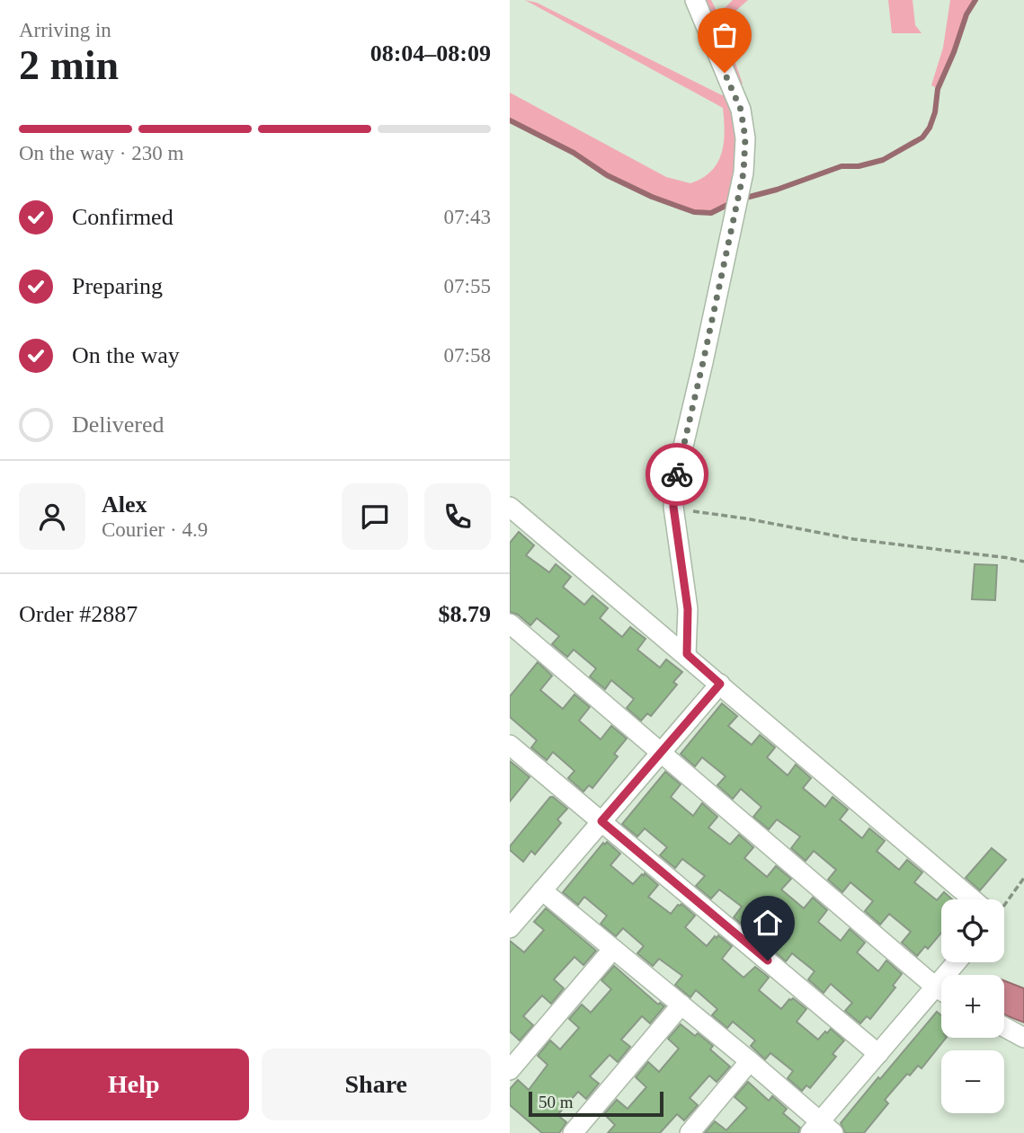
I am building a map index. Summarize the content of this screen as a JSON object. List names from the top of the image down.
{
  "scale_bar": "50 m",
  "page": {
    "heading": ["2 min", "Arriving in", "08:04–08:09"],
    "panel": [
      "Alex",
      "Courier · 4.9",
      "Order #2887",
      "$8.79"
    ],
    "bar": "On the way · 230 m",
    "list": [
      ["Confirmed", "07:43"],
      ["Preparing", "07:55"],
      ["On the way", "07:58"],
      "Delivered"
    ],
    "map_buttons": ["+", "−"],
    "buttons": ["Help", "Share"],
    "scale": "50 m"
  }
}
